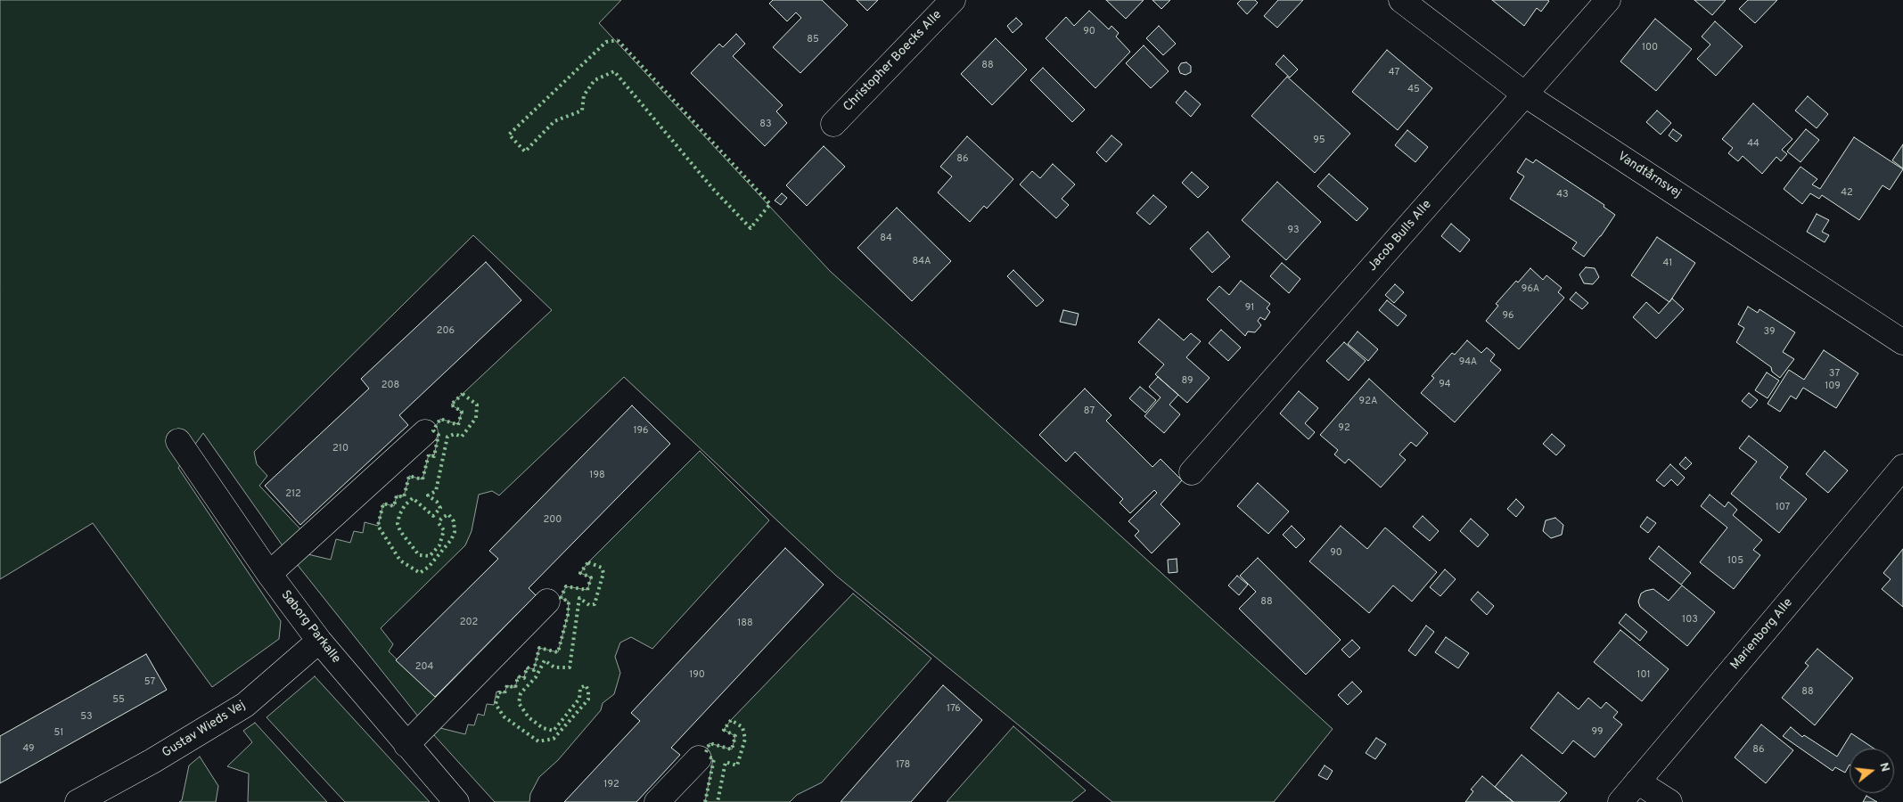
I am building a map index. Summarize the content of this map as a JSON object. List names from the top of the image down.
{
  "streets": {
    "street": [
      "Christopher Boecks Alle",
      "Vandtårnsvej",
      "Jacob Bulls Alle",
      "Søborg Parkalle",
      "Marienborg Alle",
      "Gustav Wieds Vej"
    ]
  },
  "crossings": [
    ["Vandtårnsvej", "Jacob Bulls Alle"],
    ["Søborg Parkalle", "Gustav Wieds Vej"]
  ],
  "house_numbers": [
    "90",
    "85",
    "100",
    "88",
    "47",
    "45",
    "83",
    "95",
    "44",
    "86",
    "42",
    "43",
    "93",
    "84",
    "84A",
    "41",
    "96A",
    "91",
    "96",
    "206",
    "39",
    "94A",
    "37",
    "89",
    "94",
    "208",
    "109",
    "92A",
    "87",
    "92",
    "196",
    "210",
    "198",
    "212",
    "107",
    "200",
    "90",
    "105",
    "88",
    "103",
    "202",
    "188",
    "204",
    "190",
    "101",
    "57",
    "88",
    "55",
    "176",
    "53",
    "99",
    "51",
    "49",
    "86",
    "178",
    "192"
  ],
  "north": "right"
}
